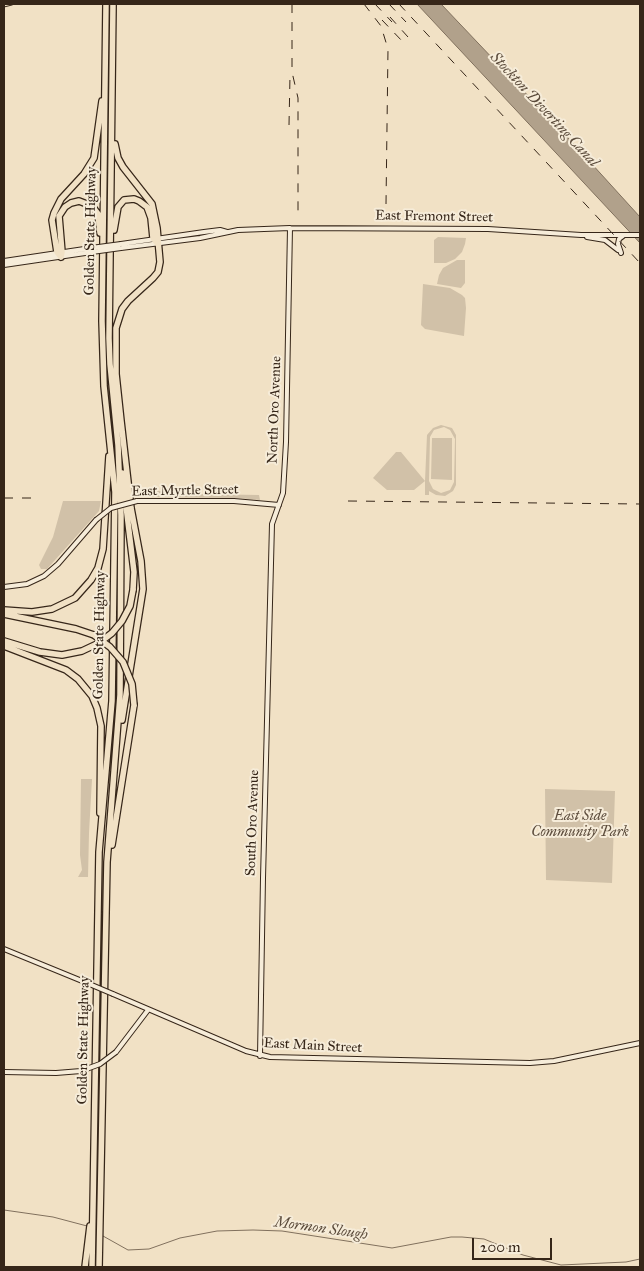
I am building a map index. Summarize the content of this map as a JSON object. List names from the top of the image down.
{
  "streets": {
    "highway": ["Golden State Highway"],
    "street": [
      "East Fremont Street",
      "North Oro Avenue",
      "East Myrtle Street",
      "South Oro Avenue",
      "East Main Street"
    ]
  },
  "crossings": [
    ["East Fremont Street", "North Oro Avenue"],
    ["North Oro Avenue", "East Myrtle Street"],
    ["North Oro Avenue", "South Oro Avenue"],
    ["South Oro Avenue", "East Main Street"]
  ],
  "water": ["Stockton Diverting Canal", "Mormon Slough"],
  "parks": ["East Side Community Park"],
  "scale_bar": "200 m"
}
